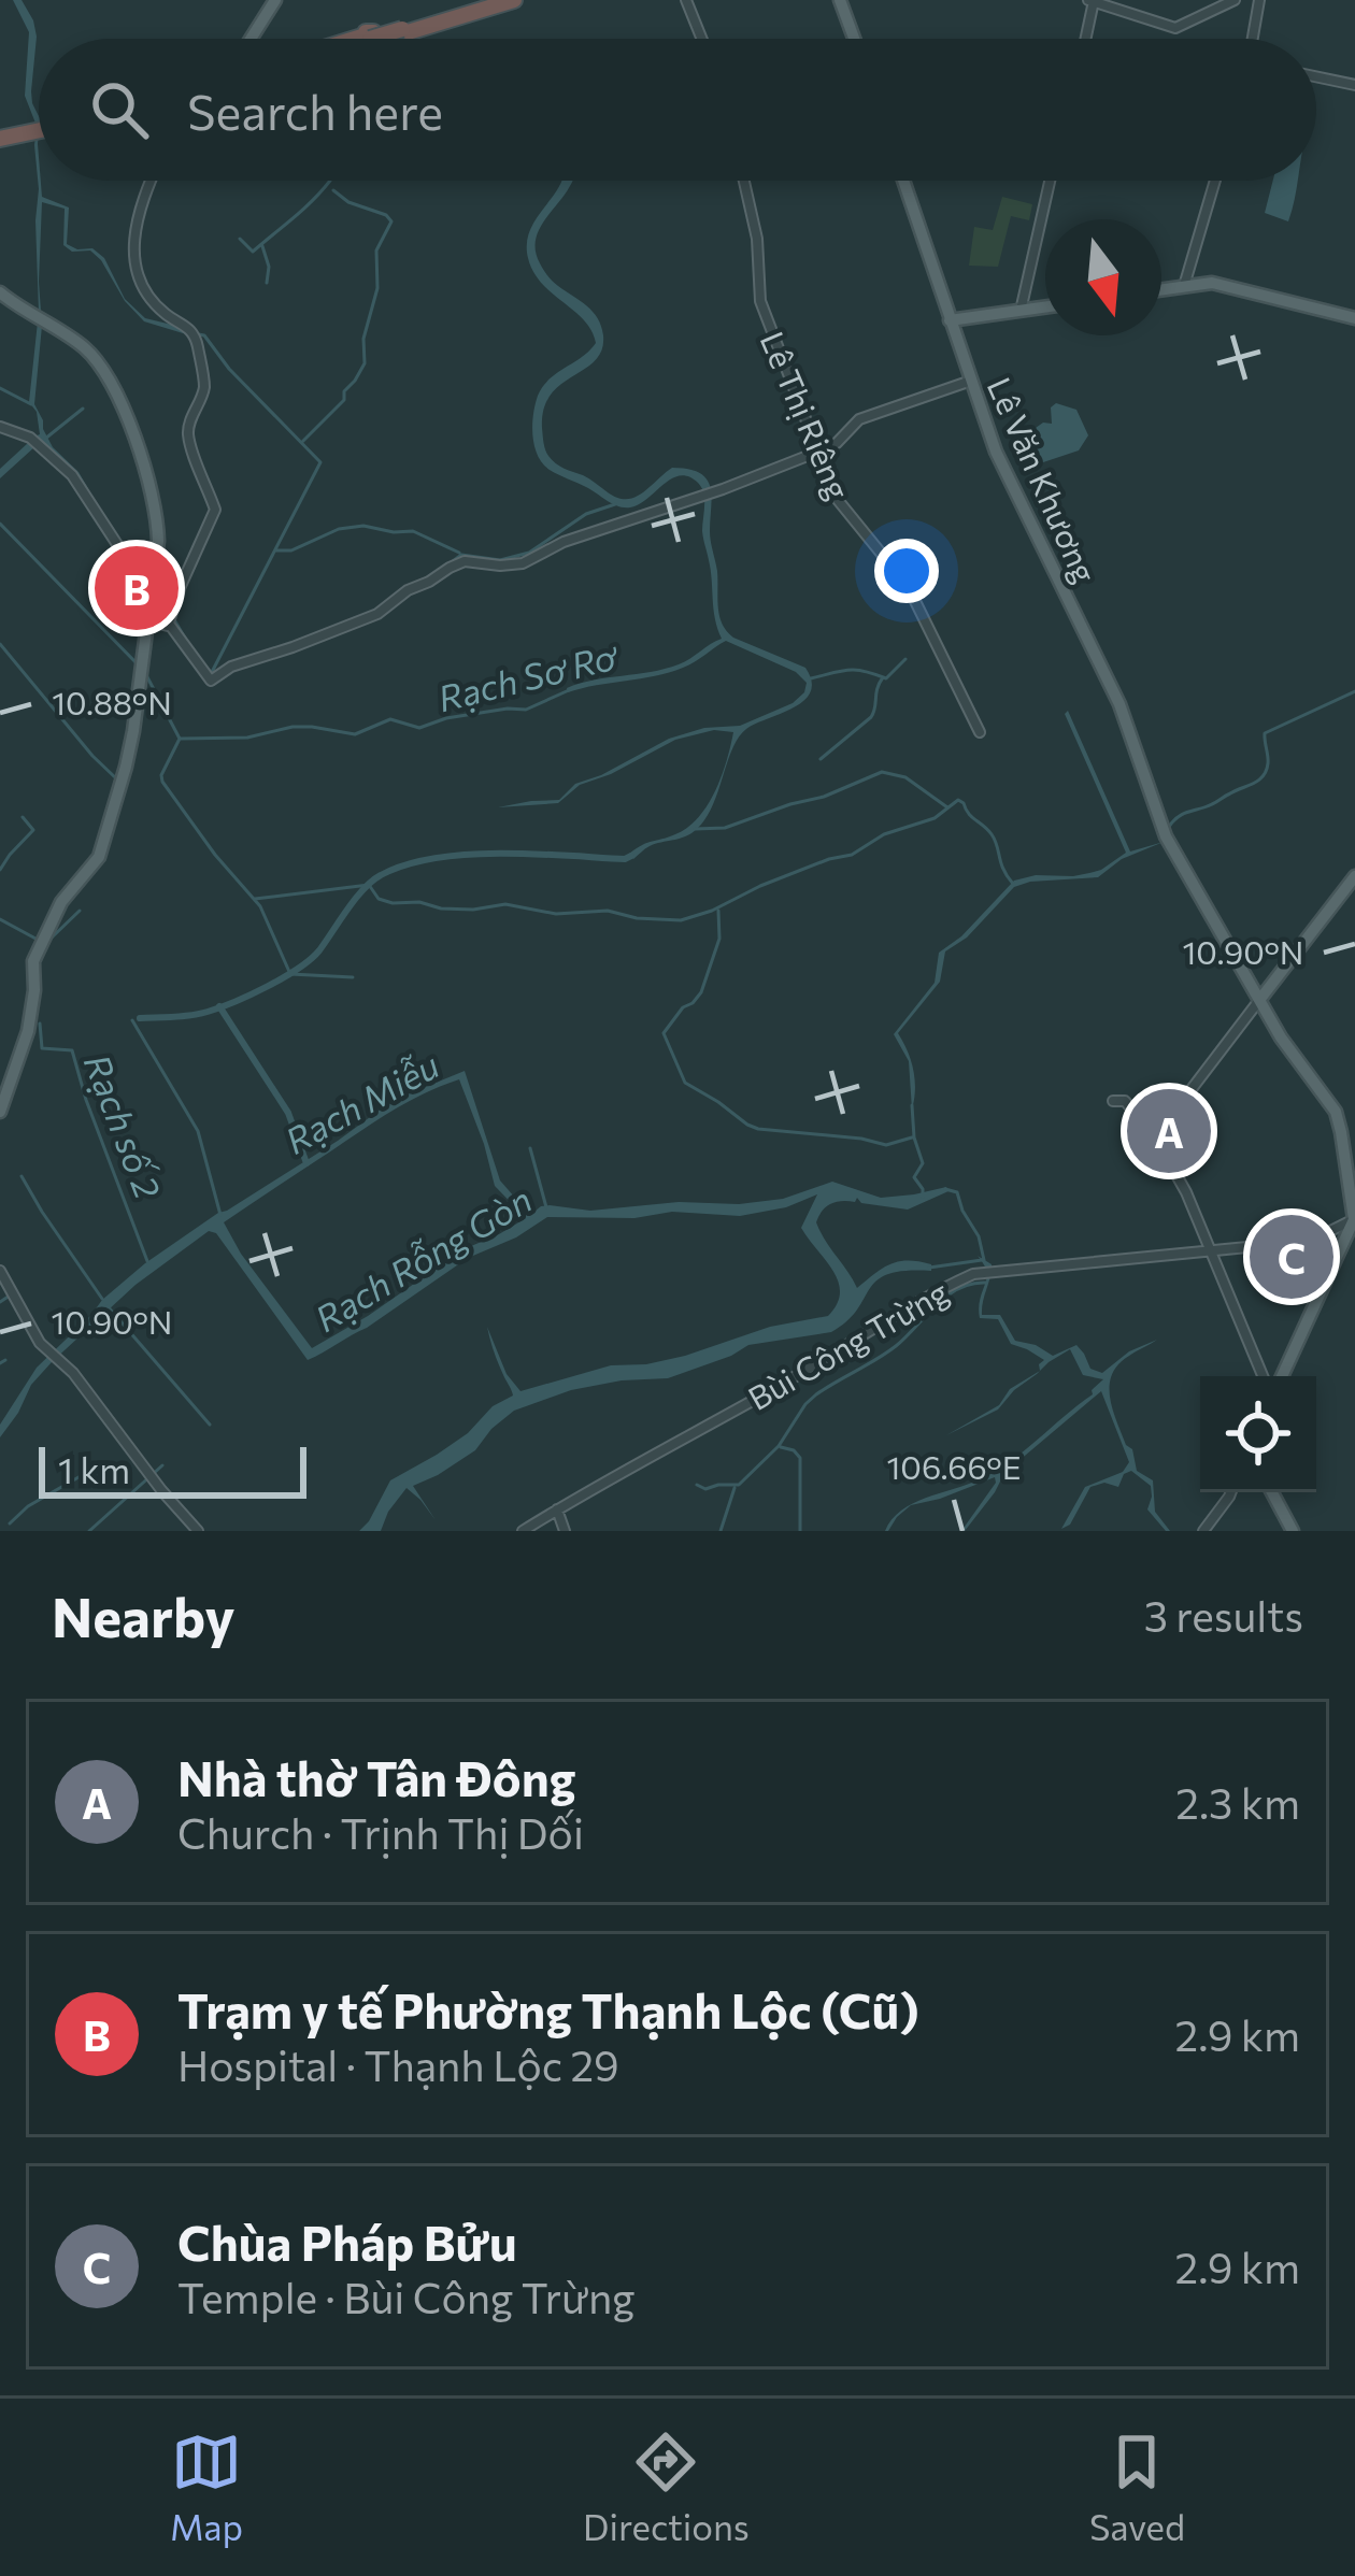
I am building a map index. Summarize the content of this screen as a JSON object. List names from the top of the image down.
{
  "streets": {
    "main road": ["Lê Văn Khương"],
    "street": ["Lê Thị Riêng", "Bùi Công Trừng"]
  },
  "water": [
    "Rạch Sơ Rơ",
    "Rạch Miễu",
    "Rạch số 2",
    "Rạch Rỗng Gòn"
  ],
  "scale_bar": "1 km",
  "north": "bottom",
  "page": {
    "search": "Search here",
    "pins": ["B", "A", "C"],
    "scale": "1 km",
    "heading": ["Nearby", "3 results"],
    "list": [
      {
        "mark": "A",
        "name": "Nhà thờ Tân Đông",
        "note": "Church · Trịnh Thị Dối",
        "value": "2.3 km"
      },
      {
        "mark": "B",
        "name": "Trạm y tế Phường Thạnh Lộc (Cũ)",
        "note": "Hospital · Thạnh Lộc 29",
        "value": "2.9 km"
      },
      {
        "mark": "C",
        "name": "Chùa Pháp Bửu",
        "note": "Temple · Bùi Công Trừng",
        "value": "2.9 km"
      }
    ],
    "nav": ["Map", "Directions", "Saved"]
  },
  "coordinates": ["10.88°N", "10.90°N", "106.66°E"]
}
